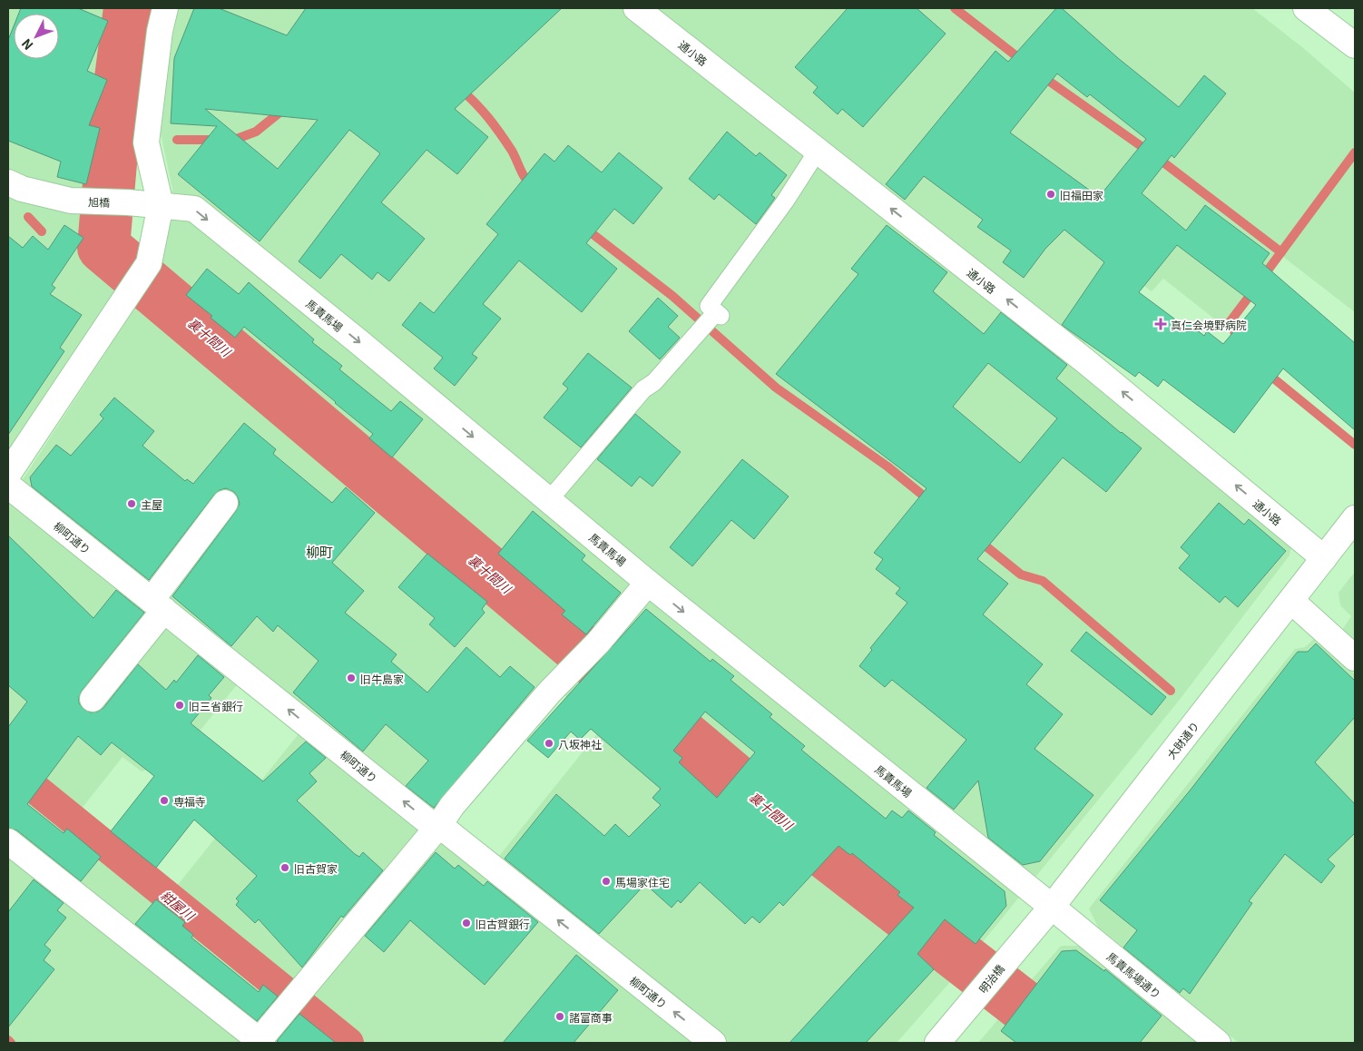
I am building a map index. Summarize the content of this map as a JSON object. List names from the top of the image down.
{
  "streets": {
    "main road": [
      "通小路",
      "旭橋",
      "馬責馬場",
      "柳町通り",
      "大財通り",
      "馬責馬場通り",
      "明治橋"
    ]
  },
  "crossings": [
    ["通小路", "大財通り"],
    ["旭橋", "馬責馬場"],
    ["馬責馬場", "大財通り"],
    ["馬責馬場", "馬責馬場通り"],
    ["大財通り", "馬責馬場通り"],
    ["大財通り", "明治橋"]
  ],
  "one_way": ["通小路", "馬責馬場", "柳町通り"],
  "districts": ["柳町"],
  "water": ["裏十間川", "紺屋川"],
  "places": {
    "other": [
      "旧福田家",
      "主屋",
      "旧牛島家",
      "旧三省銀行",
      "八坂神社",
      "専福寺",
      "旧古賀家",
      "馬場家住宅",
      "旧古賀銀行",
      "諸富商事"
    ],
    "health": ["真仁会境野病院"]
  },
  "north": "bottom left"
}
